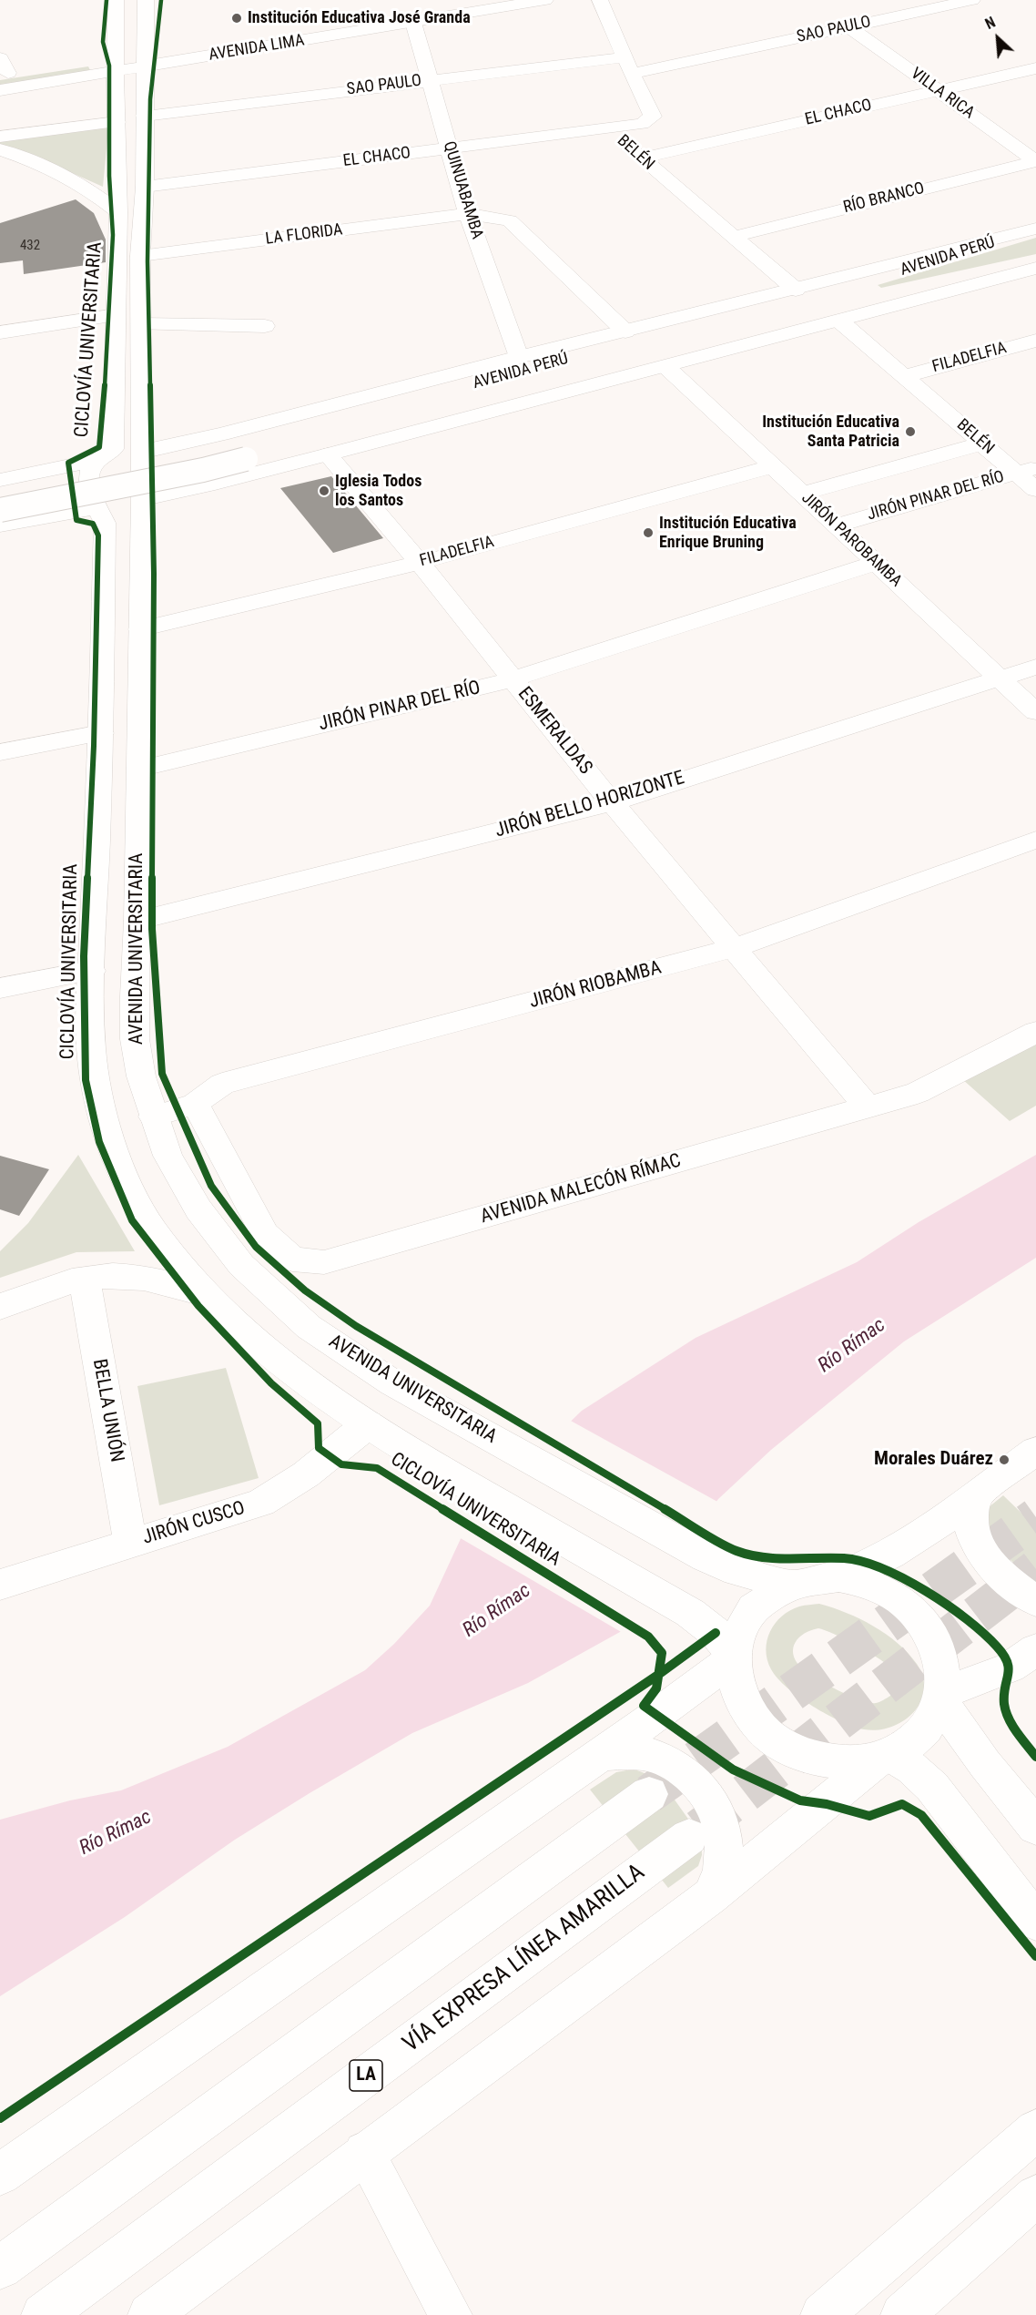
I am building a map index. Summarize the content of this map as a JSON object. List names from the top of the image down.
{
  "streets": {
    "main road": [
      "SAO PAULO",
      "AVENIDA LIMA",
      "VILLA RICA",
      "EL CHACO",
      "BELÉN",
      "QUINUABAMBA",
      "RÍO BRANCO",
      "LA FLORIDA",
      "AVENIDA PERÚ",
      "FILADELFIA",
      "JIRÓN PINAR DEL RÍO",
      "JIRÓN PAROBAMBA",
      "ESMERALDAS",
      "JIRÓN BELLO HORIZONTE",
      "AVENIDA UNIVERSITARIA",
      "JIRÓN RIOBAMBA",
      "AVENIDA MALECÓN RÍMAC",
      "BELLA UNIÓN",
      "JIRÓN CUSCO",
      "VÍA EXPRESA LÍNEA AMARILLA",
      "LA"
    ],
    "cycle path": ["CICLOVÍA UNIVERSITARIA"]
  },
  "crossings": [
    ["SAO PAULO", "VILLA RICA"],
    ["SAO PAULO", "BELÉN"],
    ["SAO PAULO", "QUINUABAMBA"],
    ["SAO PAULO", "AVENIDA UNIVERSITARIA"],
    ["AVENIDA LIMA", "QUINUABAMBA"],
    ["AVENIDA LIMA", "AVENIDA UNIVERSITARIA"],
    ["VILLA RICA", "EL CHACO"],
    ["VILLA RICA", "RÍO BRANCO"],
    ["EL CHACO", "BELÉN"],
    ["EL CHACO", "QUINUABAMBA"],
    ["EL CHACO", "AVENIDA UNIVERSITARIA"],
    ["BELÉN", "RÍO BRANCO"],
    ["BELÉN", "AVENIDA PERÚ"],
    ["BELÉN", "FILADELFIA"],
    ["BELÉN", "JIRÓN PINAR DEL RÍO"],
    ["QUINUABAMBA", "LA FLORIDA"],
    ["QUINUABAMBA", "AVENIDA PERÚ"],
    ["LA FLORIDA", "AVENIDA UNIVERSITARIA"],
    ["AVENIDA PERÚ", "JIRÓN PAROBAMBA"],
    ["AVENIDA PERÚ", "ESMERALDAS"],
    ["AVENIDA PERÚ", "AVENIDA UNIVERSITARIA"],
    ["FILADELFIA", "JIRÓN PAROBAMBA"],
    ["FILADELFIA", "ESMERALDAS"],
    ["FILADELFIA", "AVENIDA UNIVERSITARIA"],
    ["JIRÓN PINAR DEL RÍO", "JIRÓN PAROBAMBA"],
    ["JIRÓN PINAR DEL RÍO", "ESMERALDAS"],
    ["JIRÓN PINAR DEL RÍO", "AVENIDA UNIVERSITARIA"],
    ["JIRÓN PAROBAMBA", "JIRÓN BELLO HORIZONTE"],
    ["ESMERALDAS", "JIRÓN BELLO HORIZONTE"],
    ["ESMERALDAS", "JIRÓN RIOBAMBA"],
    ["ESMERALDAS", "AVENIDA MALECÓN RÍMAC"],
    ["JIRÓN BELLO HORIZONTE", "AVENIDA UNIVERSITARIA"],
    ["AVENIDA UNIVERSITARIA", "JIRÓN RIOBAMBA"],
    ["JIRÓN RIOBAMBA", "AVENIDA MALECÓN RÍMAC"],
    ["BELLA UNIÓN", "JIRÓN CUSCO"]
  ],
  "water": ["Río Rímac"],
  "places": [
    "Institución Educativa José Granda",
    "Institución Educativa Santa Patricia",
    "Iglesia Todos los Santos",
    "Institución Educativa Enrique Bruning",
    "Morales Duárez"
  ],
  "house_numbers": ["432"],
  "north": "top left"
}
